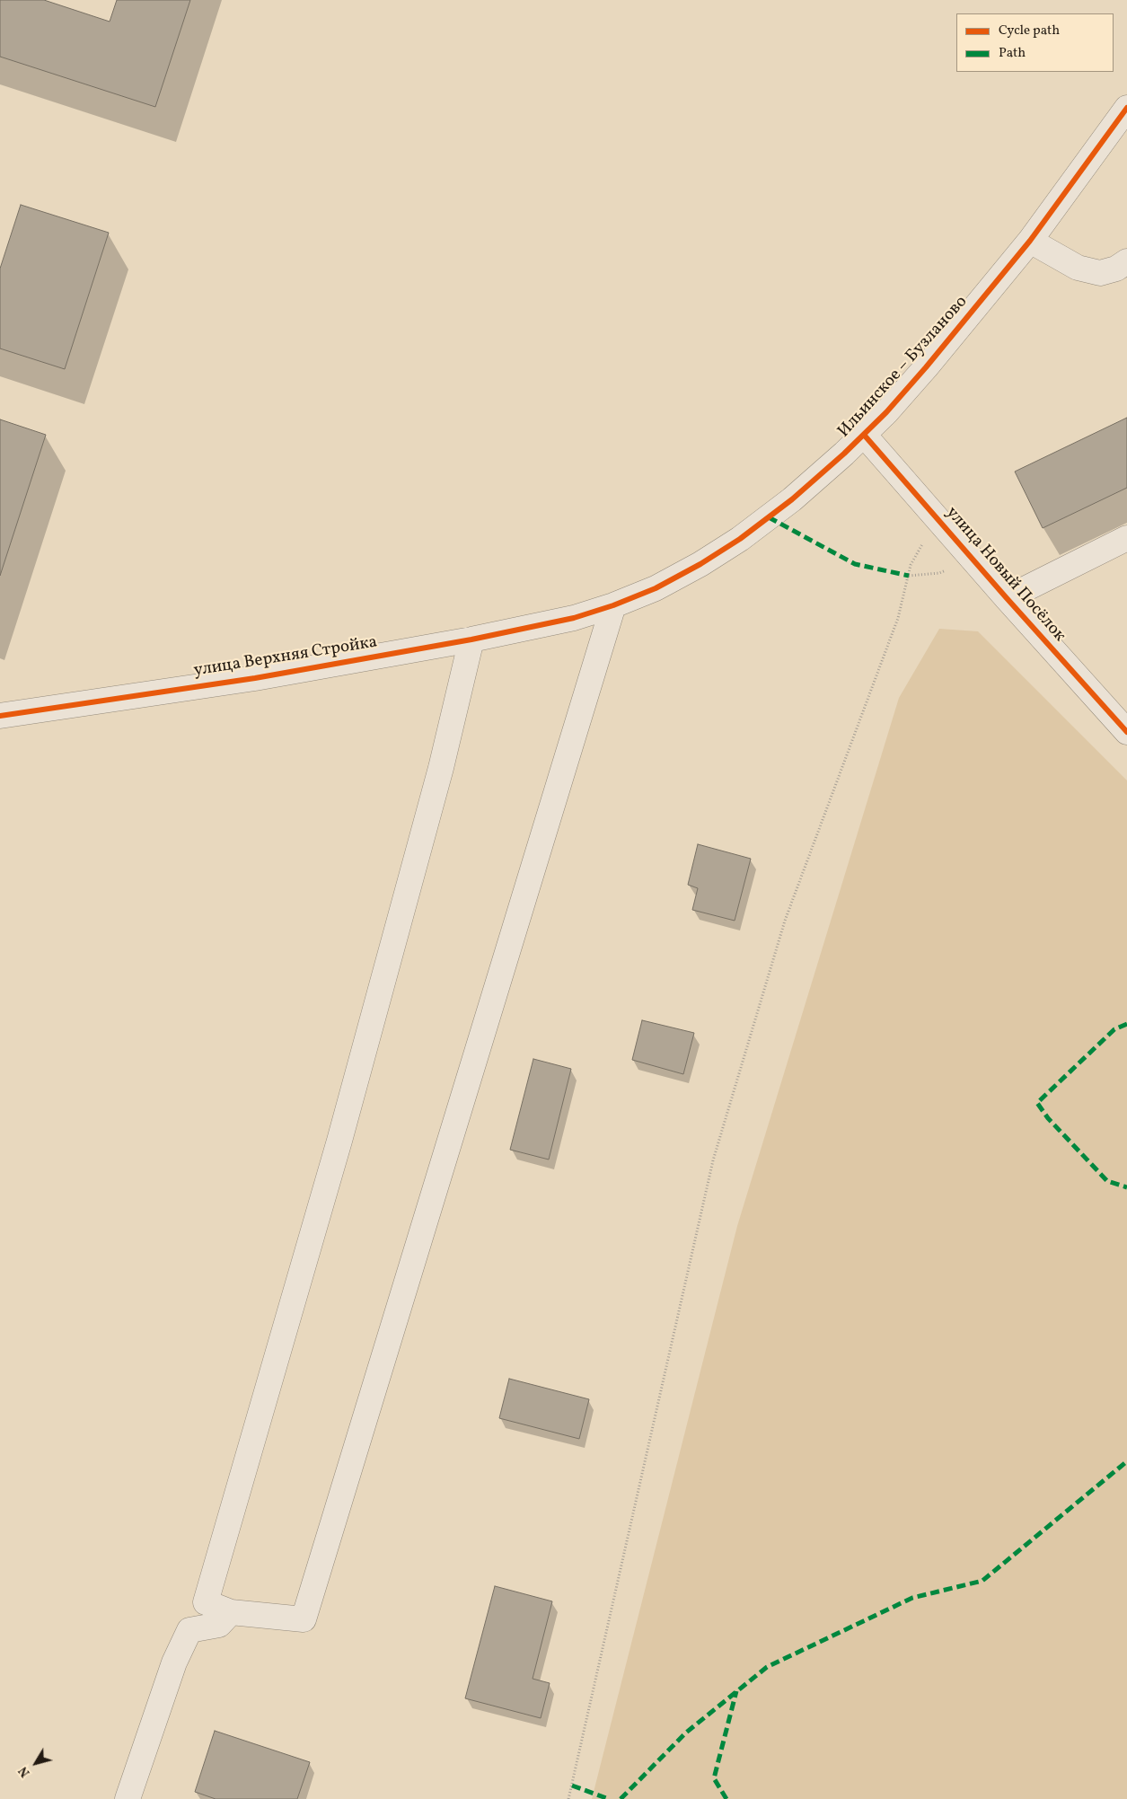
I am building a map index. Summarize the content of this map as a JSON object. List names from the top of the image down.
{
  "streets": {
    "street": ["Ильинское – Бузланово", "улица Новый Посёлок", "улица Верхняя Стройка"]
  },
  "crossings": [
    ["Ильинское – Бузланово", "улица Новый Посёлок"],
    ["Ильинское – Бузланово", "улица Верхняя Стройка"]
  ],
  "legend": ["Cycle path", "Path"],
  "north": "bottom left"
}
